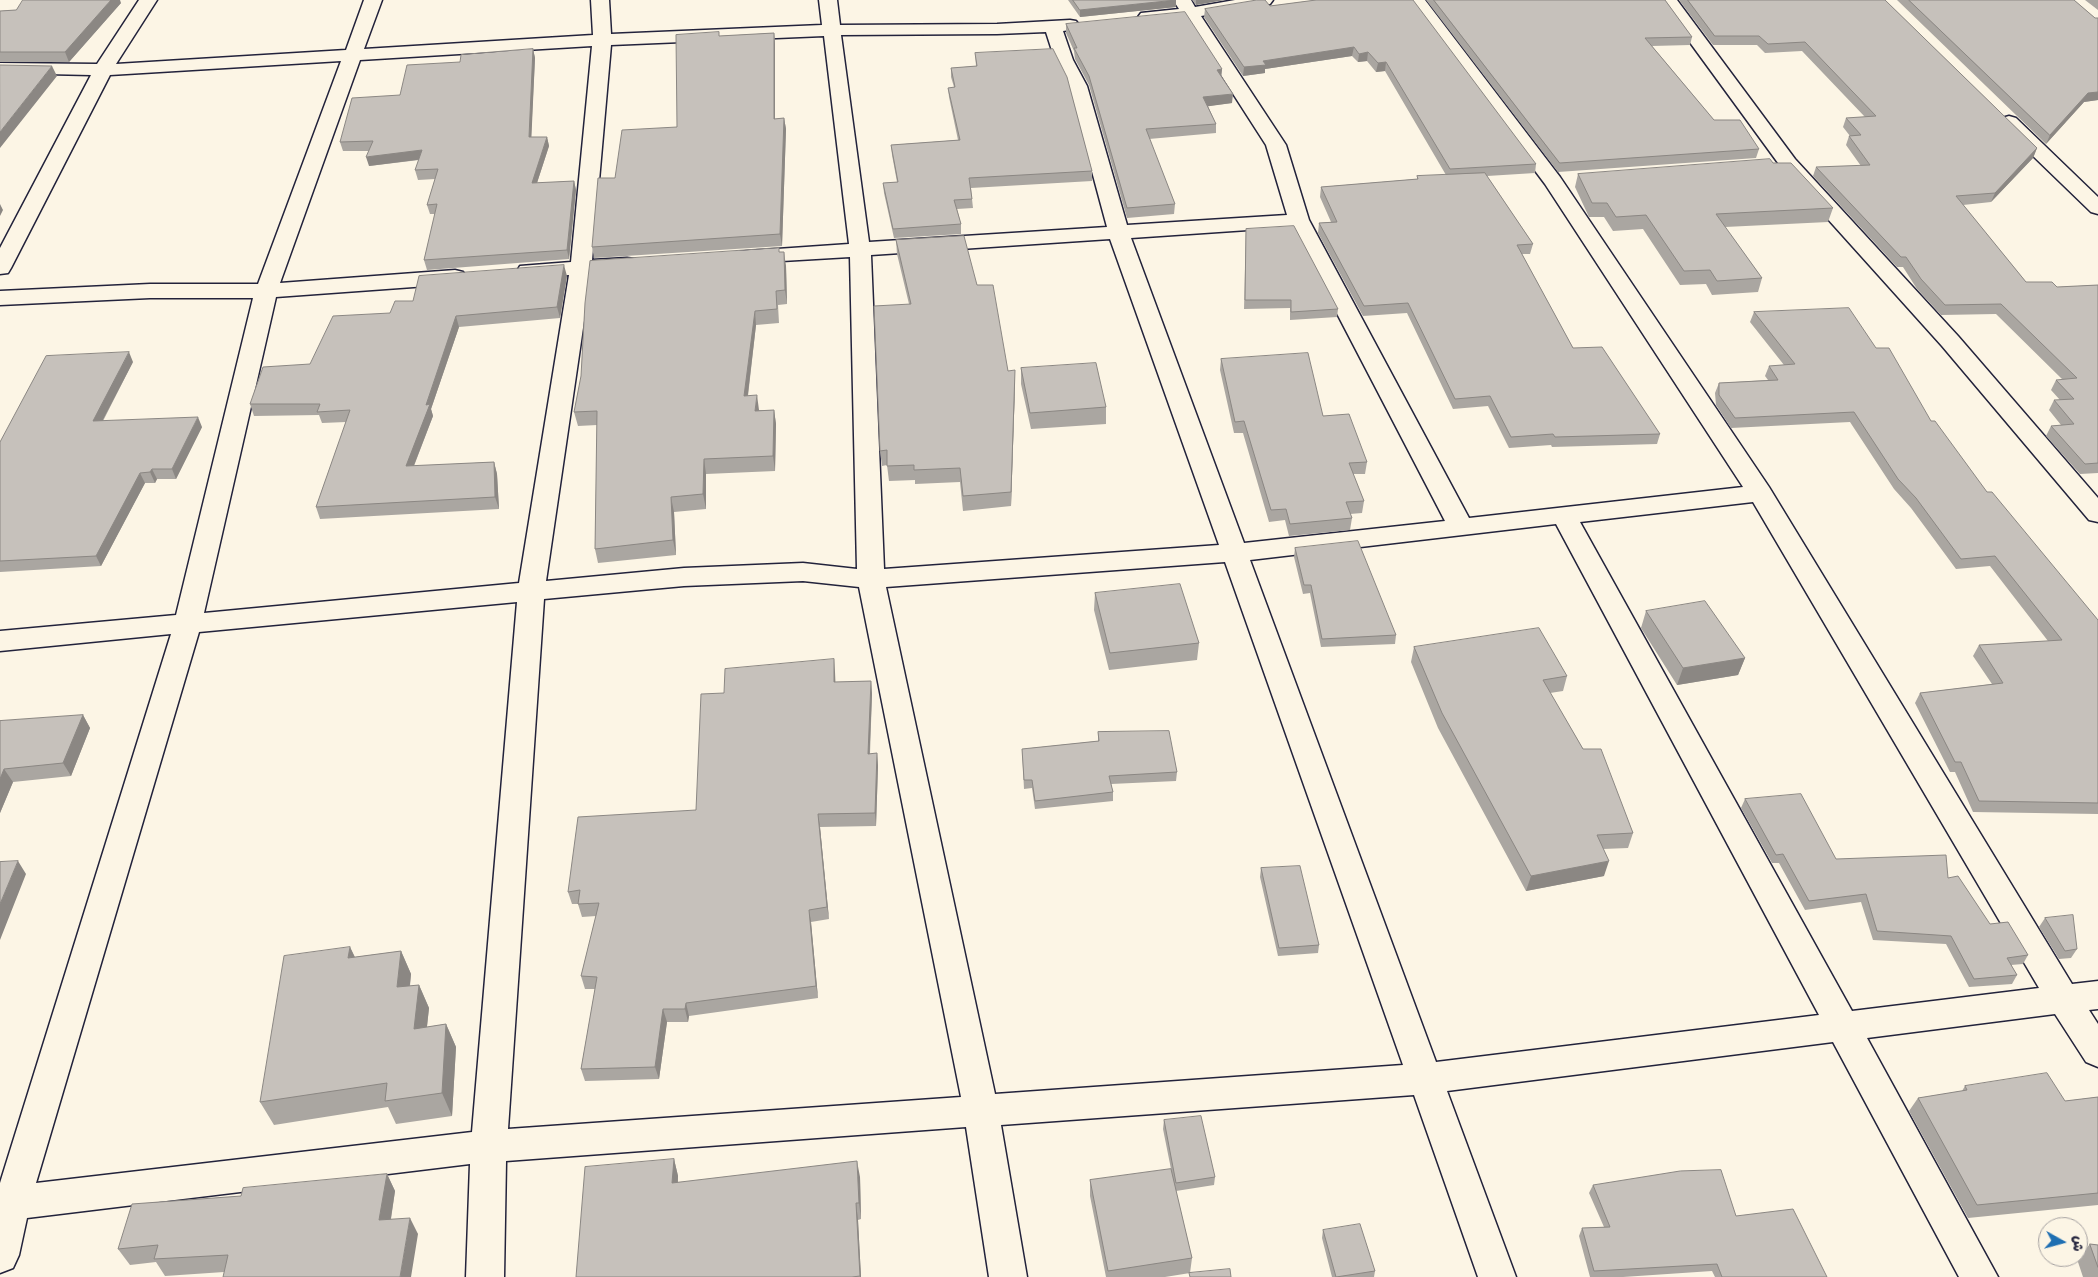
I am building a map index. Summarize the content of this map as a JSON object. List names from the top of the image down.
{
  "north": "right"
}
